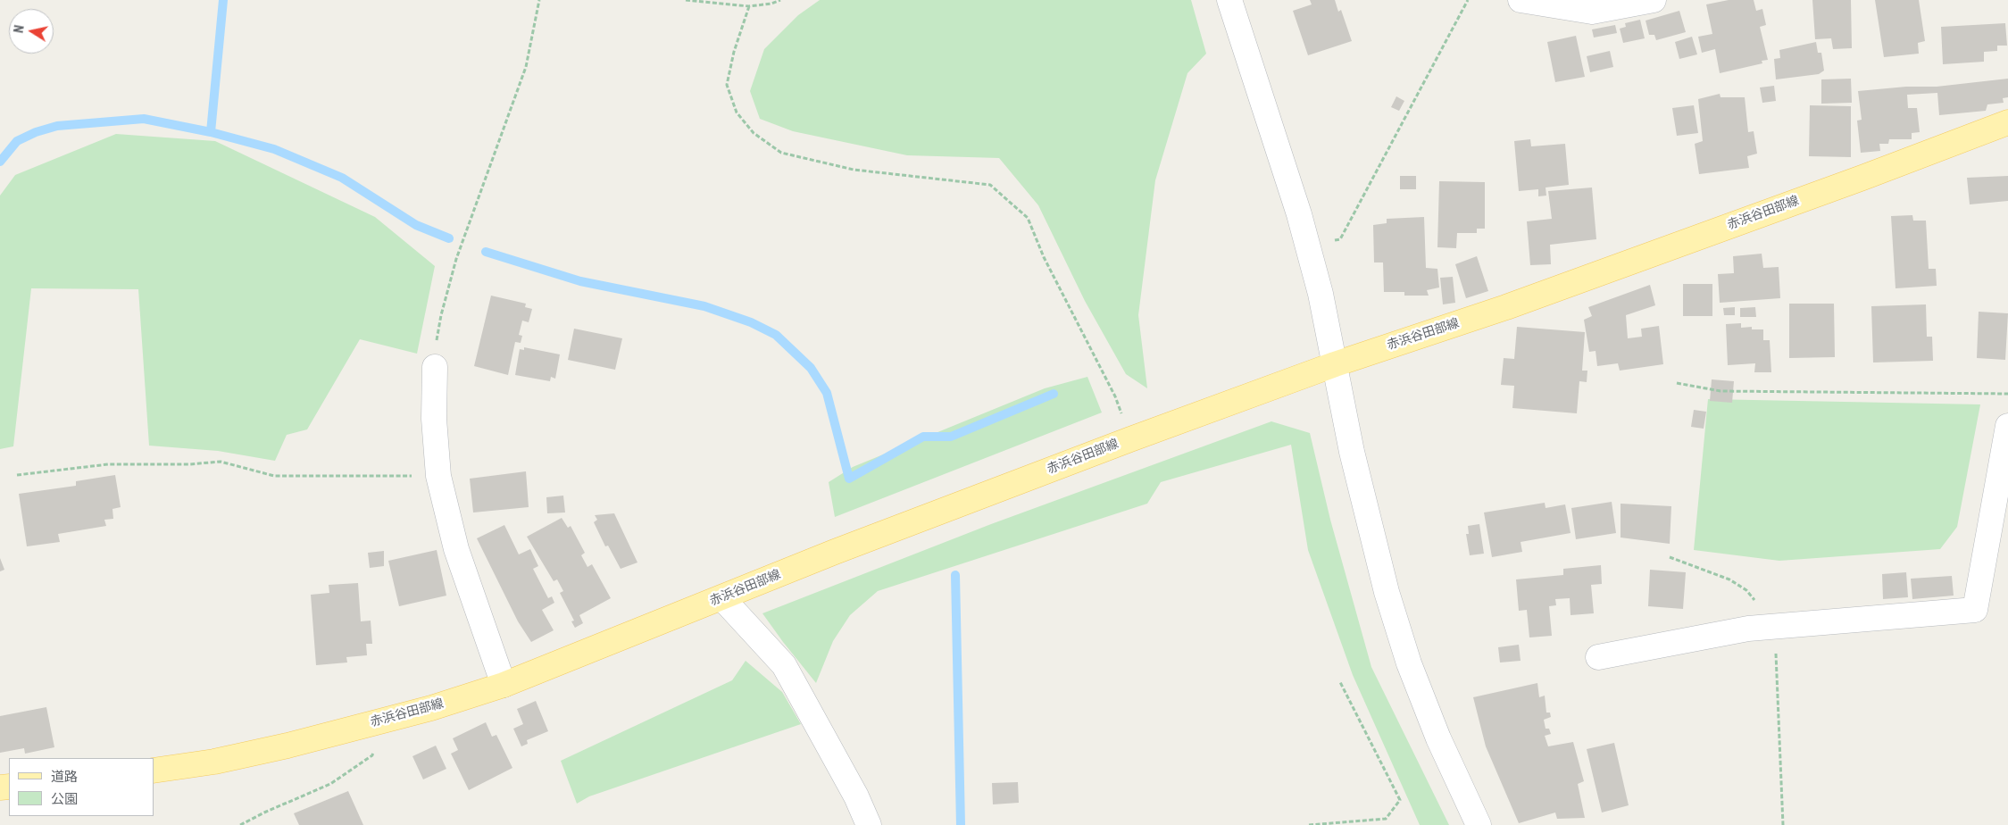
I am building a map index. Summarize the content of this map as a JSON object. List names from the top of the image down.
{
  "streets": {
    "main road": ["赤浜谷田部線"]
  },
  "legend": ["道路", "公園"],
  "north": "left"
}
